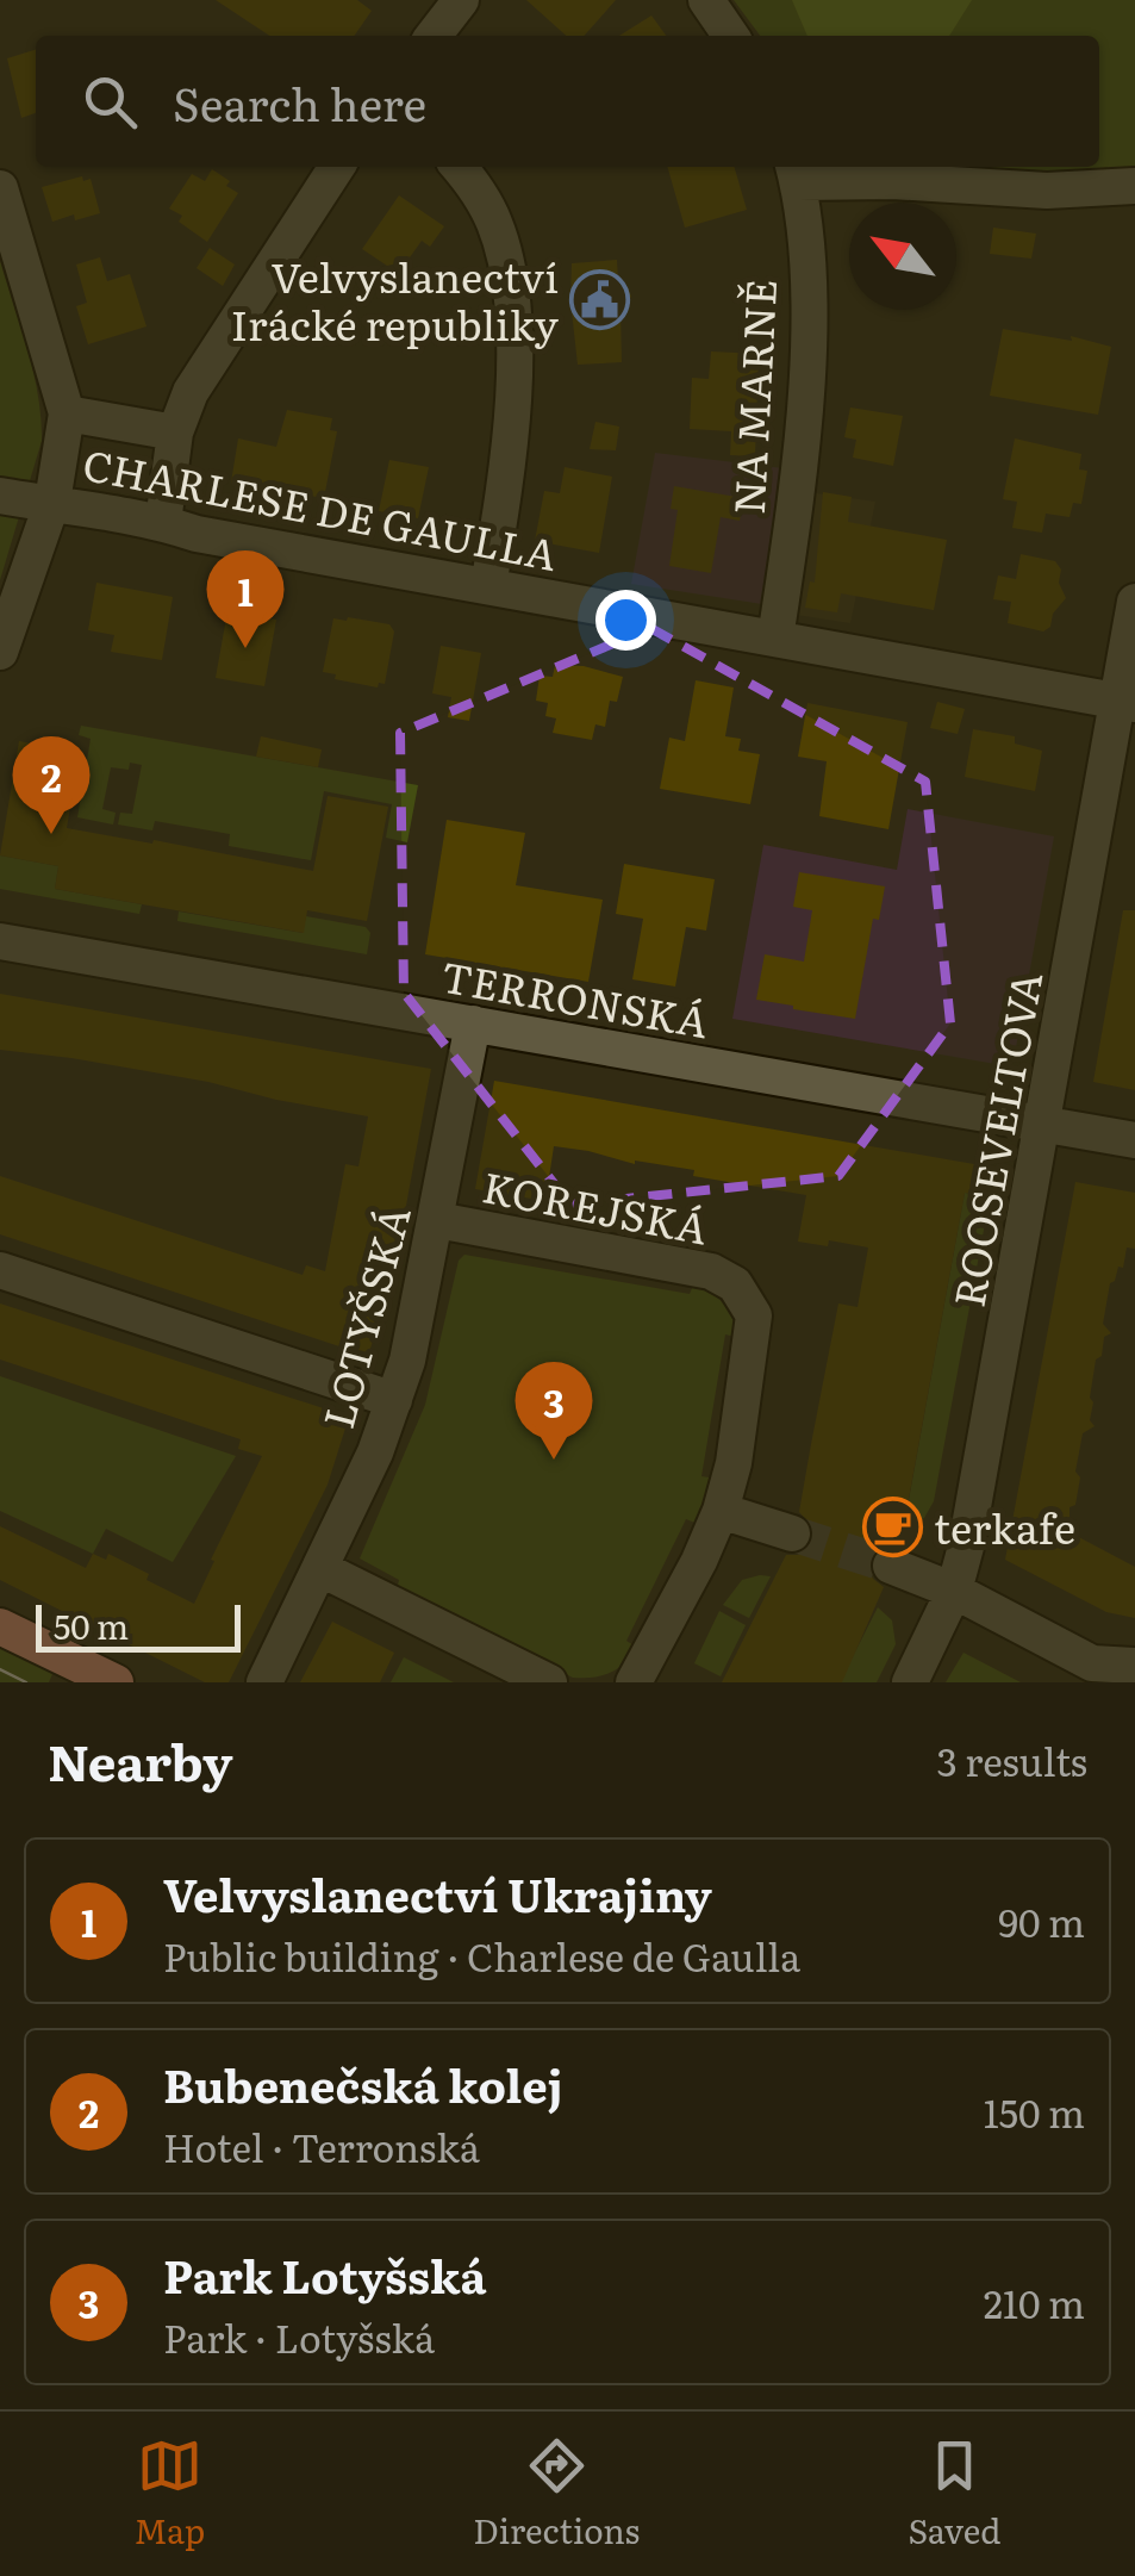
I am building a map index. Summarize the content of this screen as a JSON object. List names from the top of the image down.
{
  "streets": {
    "street": [
      "NA MARNĚ",
      "CHARLESE DE GAULLA",
      "TERRONSKÁ",
      "ROOSEVELTOVA",
      "KOREJSKÁ",
      "LOTYŠSKÁ"
    ]
  },
  "crossings": [
    ["NA MARNĚ", "CHARLESE DE GAULLA"],
    ["CHARLESE DE GAULLA", "ROOSEVELTOVA"],
    ["TERRONSKÁ", "ROOSEVELTOVA"],
    ["TERRONSKÁ", "LOTYŠSKÁ"],
    ["KOREJSKÁ", "LOTYŠSKÁ"]
  ],
  "places": {
    "public building": ["Velvyslanectví Irácké republiky"],
    "cafe": ["terkafe"]
  },
  "scale_bar": "50 m",
  "north": "top left",
  "page": {
    "search": "Search here",
    "pins": ["1", "2", "3"],
    "scale": "50 m",
    "heading": ["Nearby", "3 results"],
    "list": [
      {
        "mark": "1",
        "name": "Velvyslanectví Ukrajiny",
        "note": "Public building · Charlese de Gaulla",
        "value": "90 m"
      },
      {
        "mark": "2",
        "name": "Bubenečská kolej",
        "note": "Hotel · Terronská",
        "value": "150 m"
      },
      {
        "mark": "3",
        "name": "Park Lotyšská",
        "note": "Park · Lotyšská",
        "value": "210 m"
      }
    ],
    "nav": ["Map", "Directions", "Saved"]
  }
}
